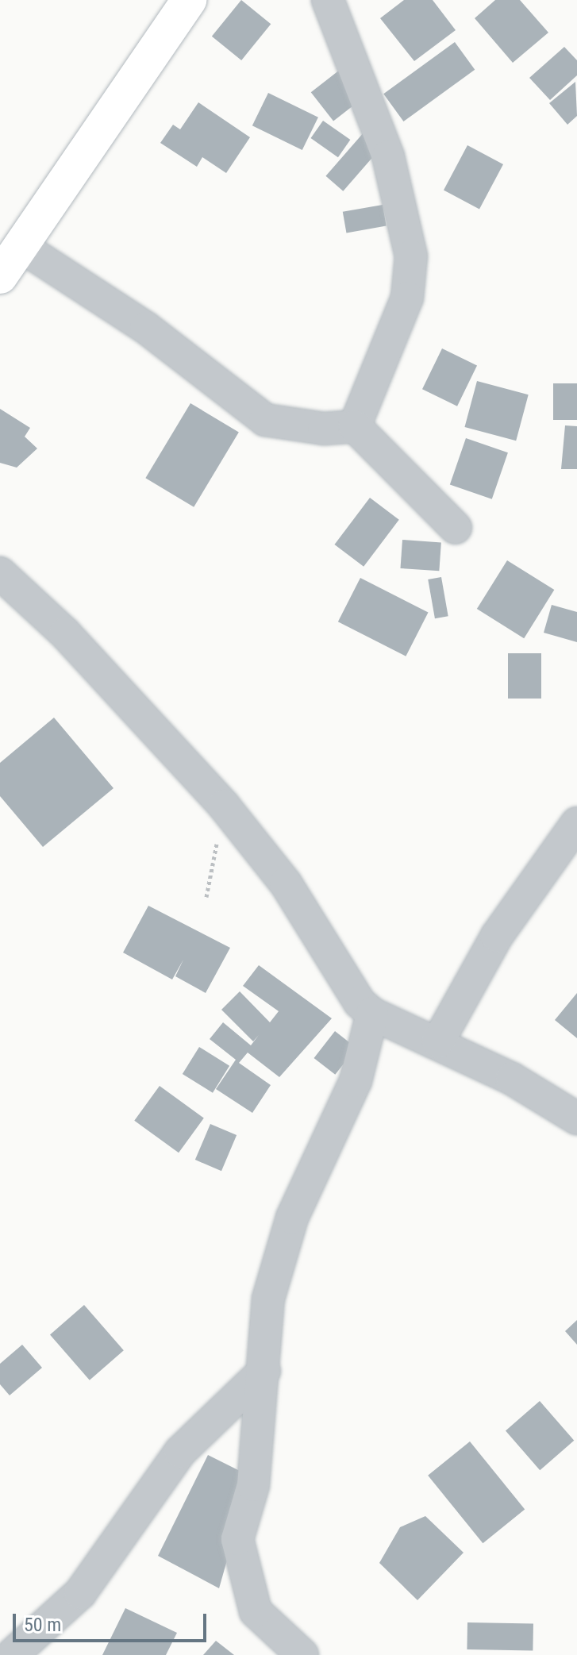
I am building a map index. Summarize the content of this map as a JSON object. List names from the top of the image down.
{
  "scale_bar": "50 m"
}
